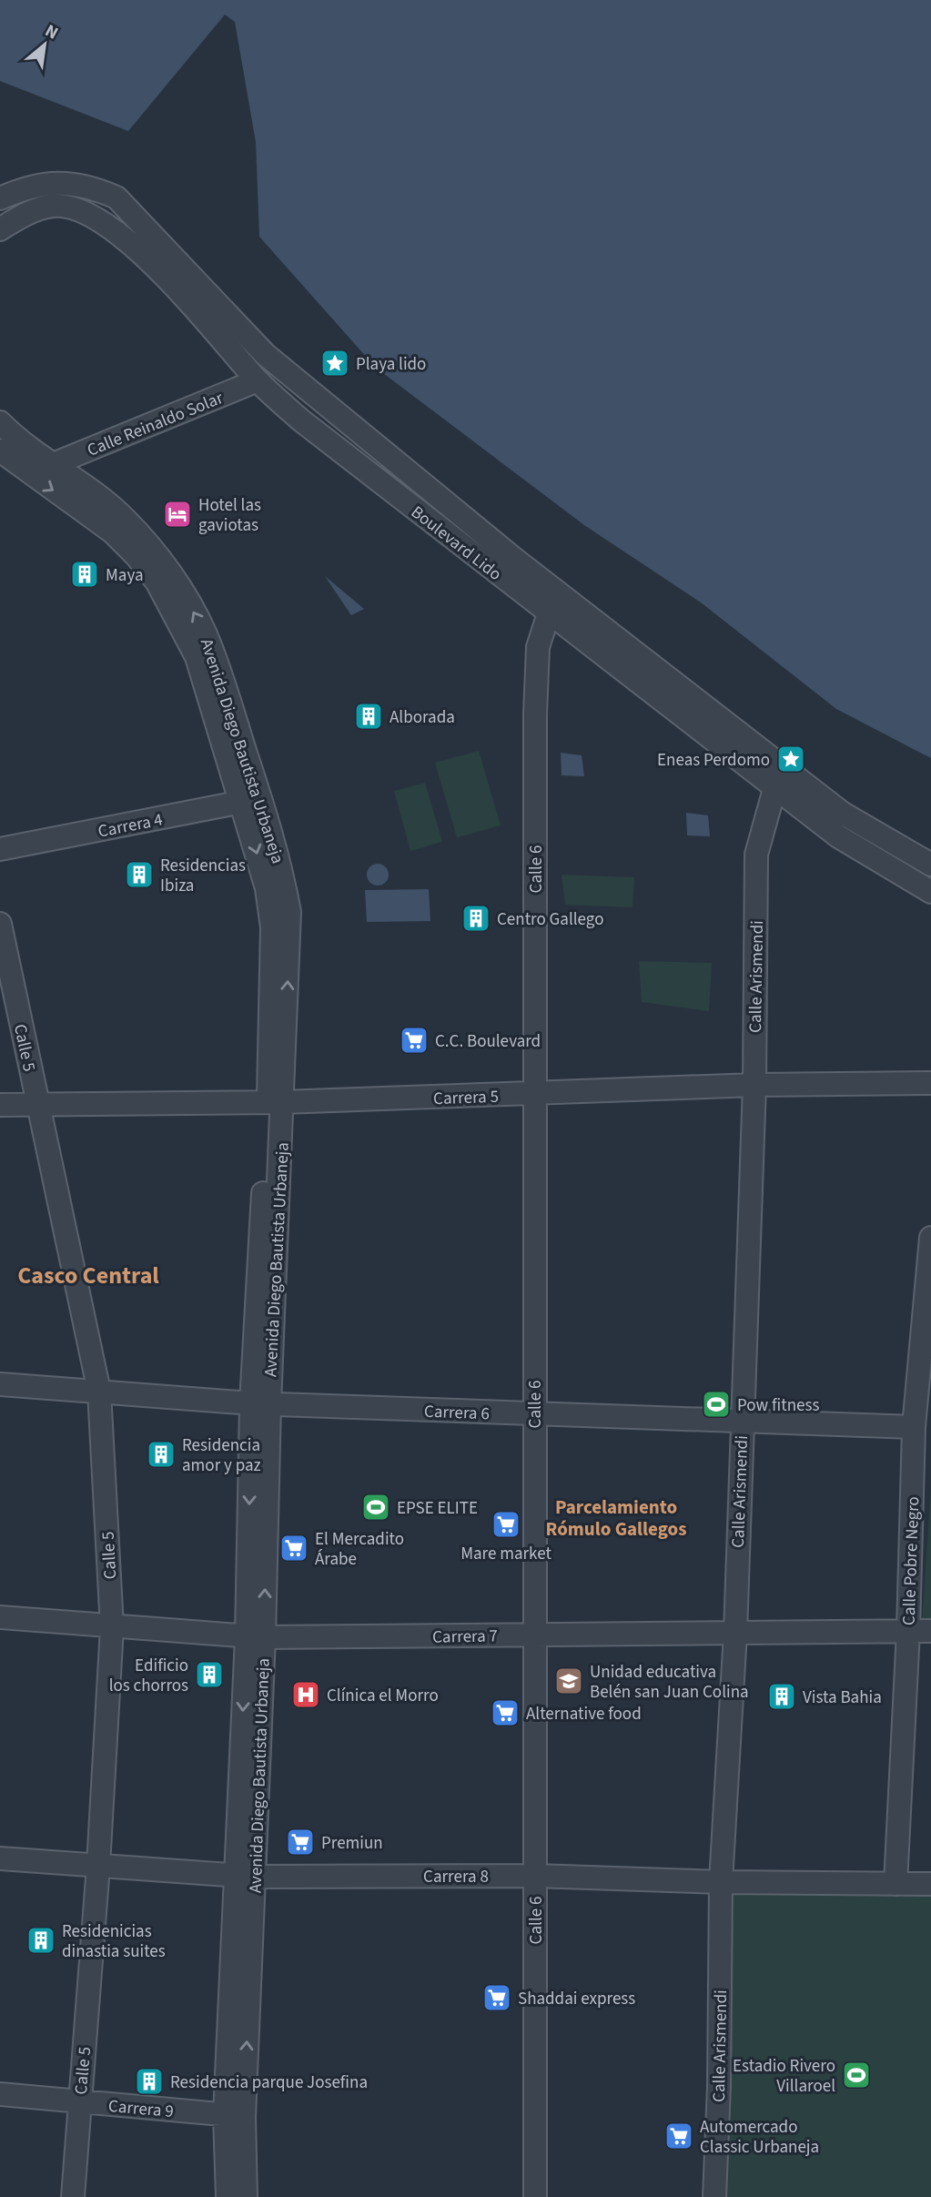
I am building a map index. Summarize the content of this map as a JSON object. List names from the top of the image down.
{
  "streets": {
    "street": [
      "Calle Reinaldo Solar",
      "Boulevard Lido",
      "Avenida Diego Bautista Urbaneja",
      "Carrera 4",
      "Calle 6",
      "Calle Arismendi",
      "Calle 5",
      "Carrera 5",
      "Carrera 6",
      "Calle Pobre Negro",
      "Carrera 7",
      "Carrera 8",
      "Carrera 9"
    ]
  },
  "crossings": [
    ["Calle Reinaldo Solar", "Boulevard Lido"],
    ["Calle Reinaldo Solar", "Avenida Diego Bautista Urbaneja"],
    ["Boulevard Lido", "Calle 6"],
    ["Boulevard Lido", "Calle Arismendi"],
    ["Avenida Diego Bautista Urbaneja", "Carrera 4"],
    ["Avenida Diego Bautista Urbaneja", "Carrera 5"],
    ["Avenida Diego Bautista Urbaneja", "Carrera 6"],
    ["Avenida Diego Bautista Urbaneja", "Carrera 7"],
    ["Avenida Diego Bautista Urbaneja", "Carrera 8"],
    ["Avenida Diego Bautista Urbaneja", "Carrera 9"],
    ["Calle 6", "Carrera 5"],
    ["Calle 6", "Carrera 6"],
    ["Calle 6", "Carrera 7"],
    ["Calle 6", "Carrera 8"],
    ["Calle Arismendi", "Carrera 5"],
    ["Calle Arismendi", "Carrera 6"],
    ["Calle Arismendi", "Carrera 7"],
    ["Calle Arismendi", "Carrera 8"],
    ["Calle 5", "Carrera 5"],
    ["Calle 5", "Carrera 6"],
    ["Calle 5", "Carrera 7"],
    ["Calle 5", "Carrera 8"],
    ["Calle 5", "Carrera 9"],
    ["Carrera 6", "Calle Pobre Negro"],
    ["Calle Pobre Negro", "Carrera 7"],
    ["Calle Pobre Negro", "Carrera 8"]
  ],
  "districts": ["Casco Central", "Parcelamiento Rómulo Gallegos"],
  "places": {
    "place": ["Playa lido", "Eneas Perdomo"],
    "hotel": ["Hotel las gaviotas"],
    "building": [
      "Maya",
      "Alborada",
      "Residencias Ibiza",
      "Centro Gallego",
      "Residencia amor y paz",
      "Edificio los chorros",
      "Vista Bahia",
      "Residenicias dinastia suites",
      "Residencia parque Josefina"
    ],
    "supermarket": [
      "C.C. Boulevard",
      "Mare market",
      "El Mercadito Árabe",
      "Alternative food",
      "Premiun",
      "Shaddai express",
      "Automercado Classic Urbaneja"
    ],
    "sports": ["Pow fitness", "EPSE ELITE", "Estadio Rivero Villaroel"],
    "school or university": ["Unidad educativa Belén san Juan Colina"],
    "hospital": ["Clínica el Morro"]
  },
  "north": "top right"
}
